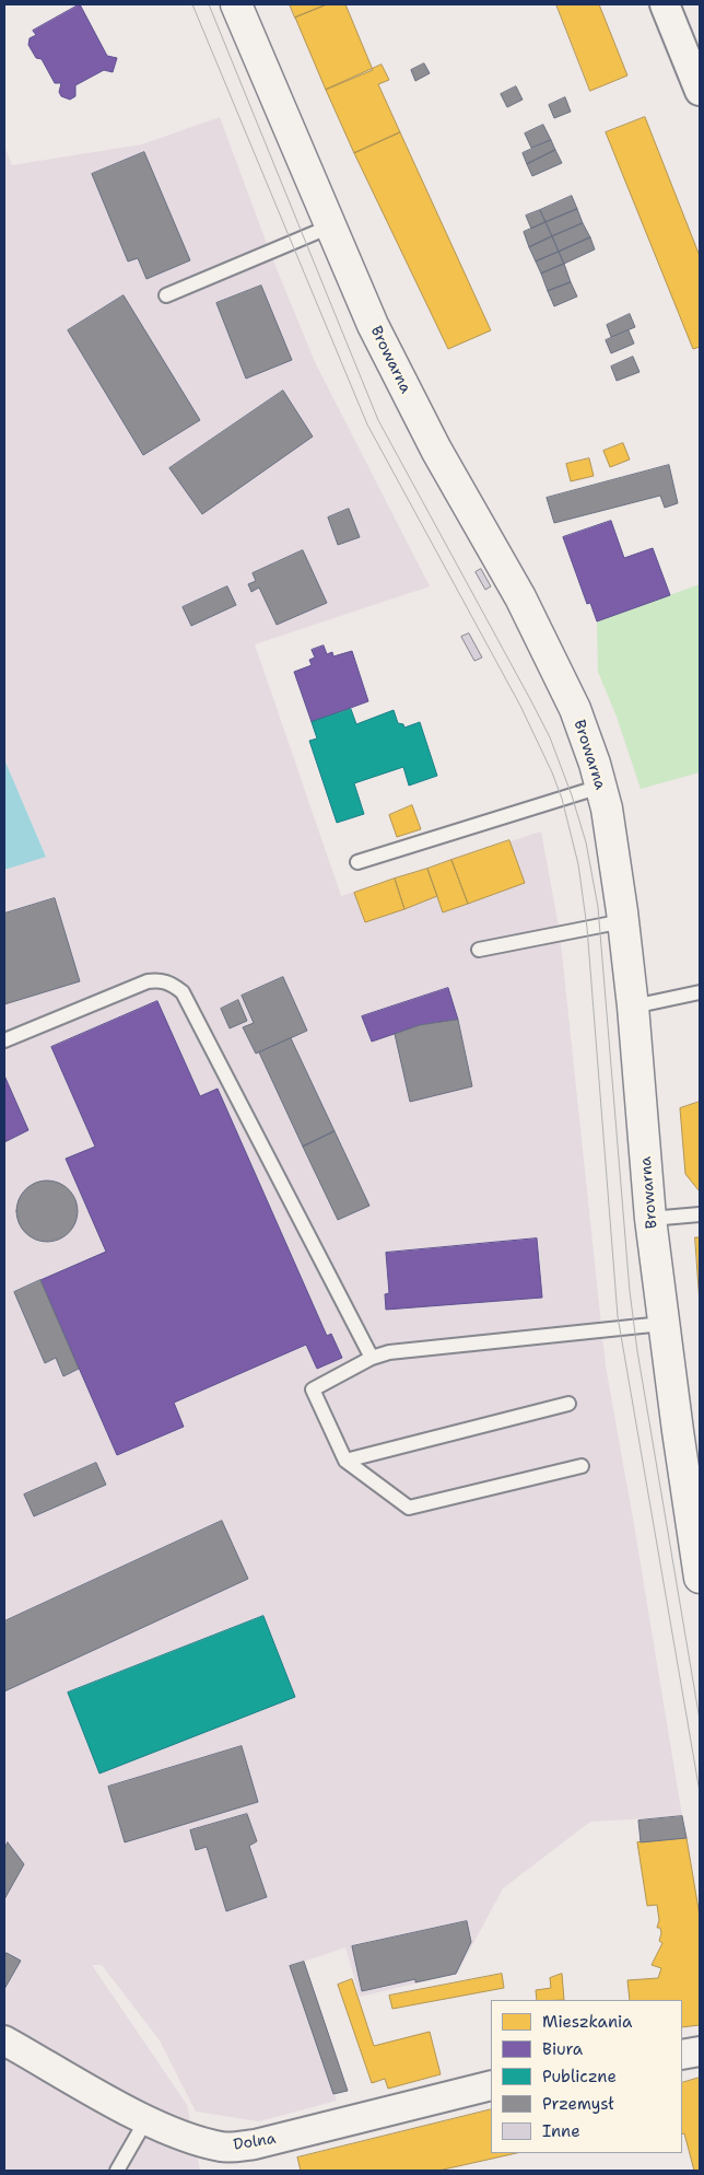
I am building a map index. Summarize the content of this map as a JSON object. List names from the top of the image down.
{
  "streets": {
    "main road": ["Browarna"],
    "street": ["Dolna"]
  },
  "legend": [
    "Mieszkania",
    "Biura",
    "Publiczne",
    "Przemysł",
    "Inne"
  ]
}
